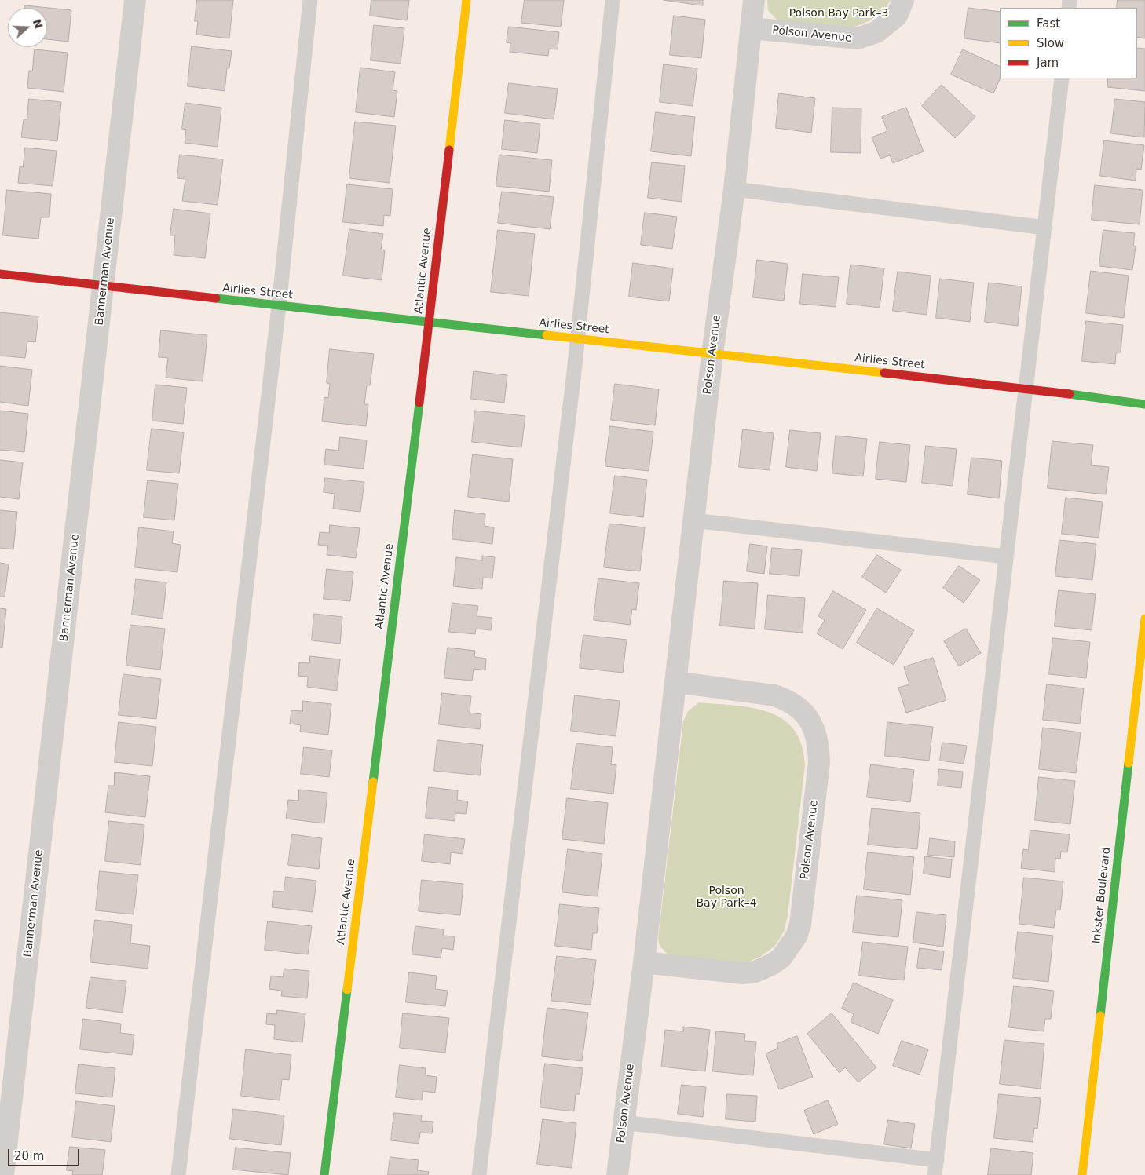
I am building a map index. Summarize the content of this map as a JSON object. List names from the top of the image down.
{
  "streets": {
    "street": [
      "Polson Avenue",
      "Atlantic Avenue",
      "Bannerman Avenue",
      "Airlies Street",
      "Inkster Boulevard"
    ]
  },
  "crossings": [
    ["Polson Avenue", "Airlies Street"],
    ["Atlantic Avenue", "Airlies Street"],
    ["Bannerman Avenue", "Airlies Street"]
  ],
  "parks": ["Polson Bay Park–3", "Polson Bay Park–4"],
  "legend": ["Fast", "Slow", "Jam"],
  "scale_bar": "20 m",
  "north": "right"
}
